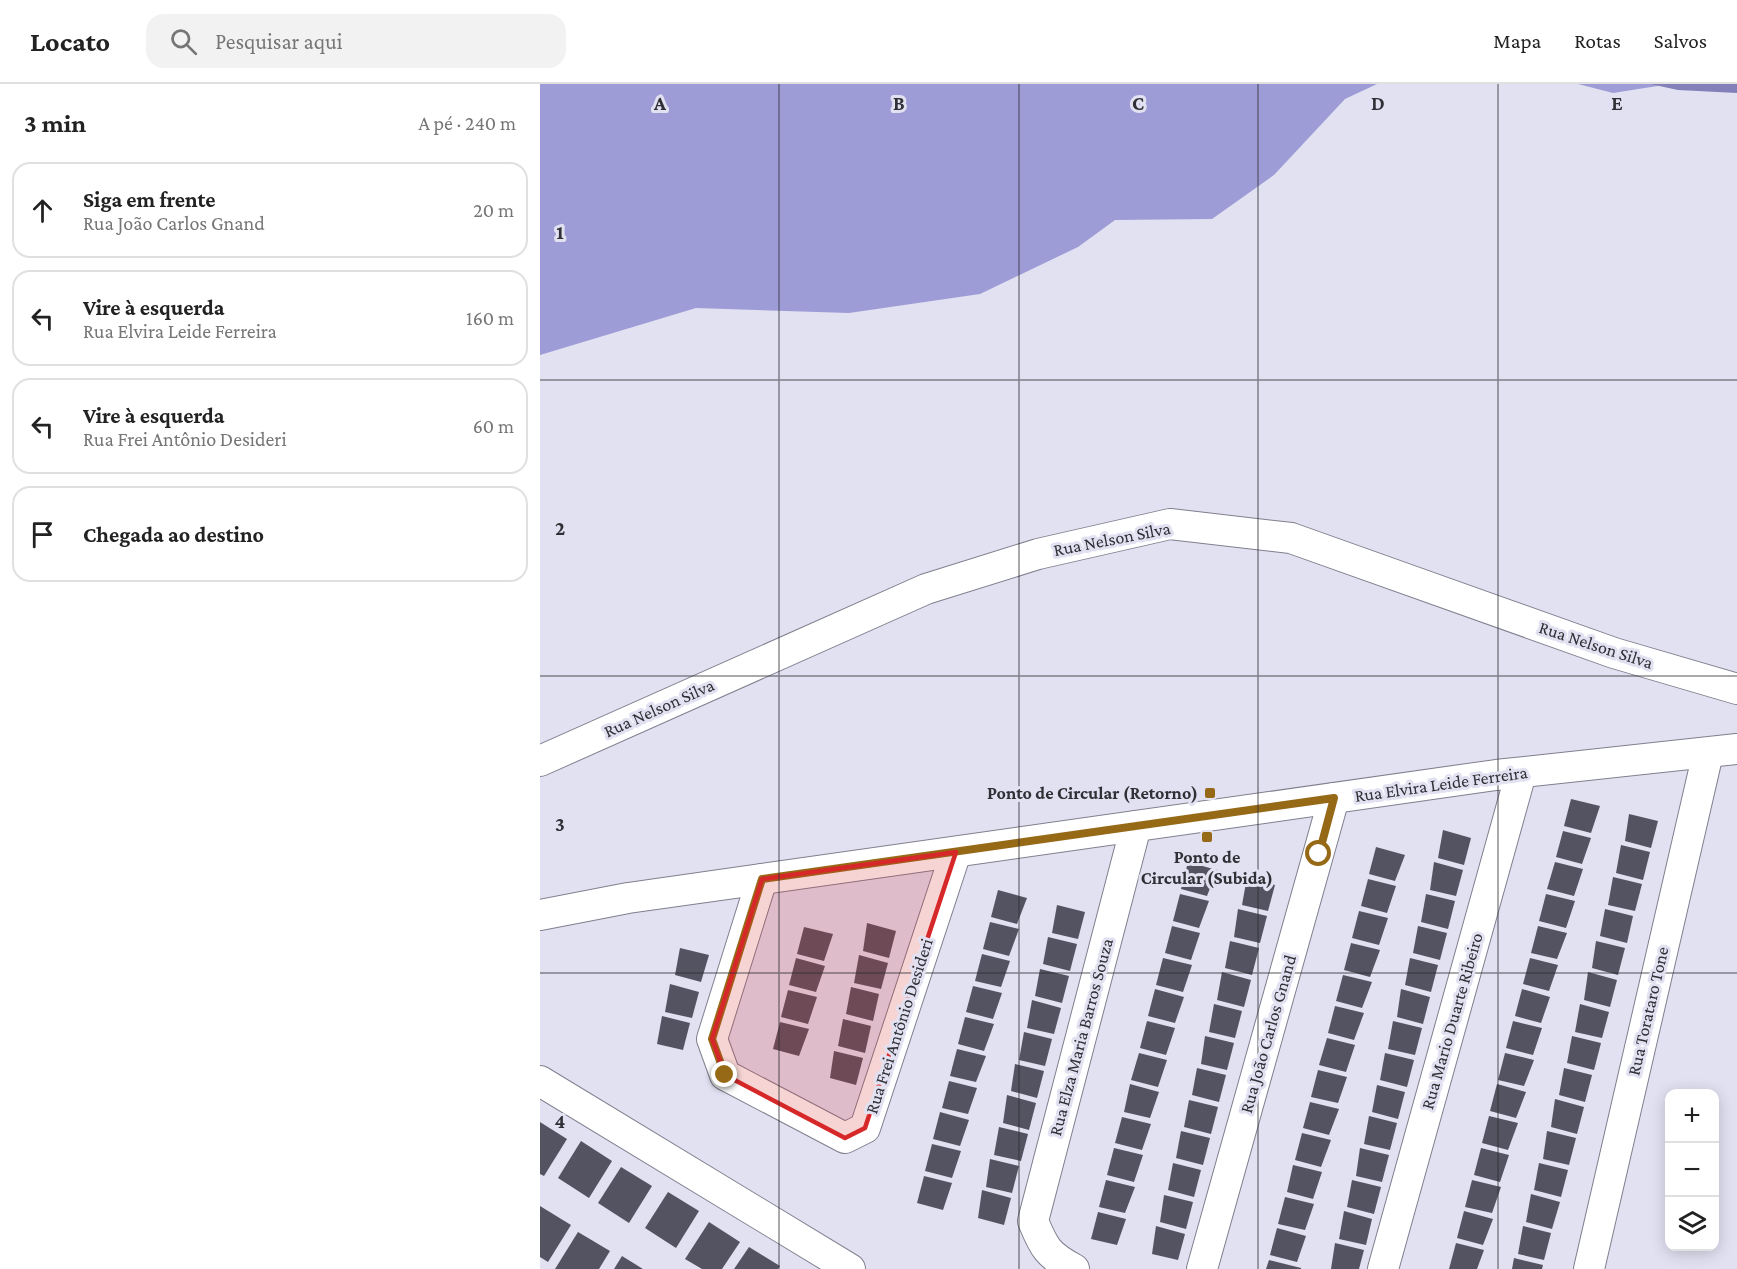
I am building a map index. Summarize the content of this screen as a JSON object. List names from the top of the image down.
{
  "streets": {
    "street": [
      "Rua Nelson Silva",
      "Rua Elvira Leide Ferreira",
      "Rua Torataro Tone",
      "Rua Mario Duarte Ribeiro",
      "Rua Frei Antônio Desideri",
      "Rua João Carlos Gnand",
      "Rua Elza Maria Barros Souza"
    ]
  },
  "crossings": [
    ["Rua Elvira Leide Ferreira", "Rua Torataro Tone"],
    ["Rua Elvira Leide Ferreira", "Rua Mario Duarte Ribeiro"],
    ["Rua Elvira Leide Ferreira", "Rua Frei Antônio Desideri"],
    ["Rua Elvira Leide Ferreira", "Rua João Carlos Gnand"],
    ["Rua Elvira Leide Ferreira", "Rua Elza Maria Barros Souza"]
  ],
  "places": {
    "transit": ["Ponto de Circular (Retorno)", "Ponto de Circular (Subida)"]
  },
  "page": {
    "header": "Locato",
    "search": "Pesquisar aqui",
    "nav": ["Mapa", "Rotas", "Salvos"],
    "heading": ["3 min", "A pé · 240 m"],
    "list": [
      ["Siga em frente", "Rua João Carlos Gnand", "20 m"],
      ["Vire à esquerda", "Rua Elvira Leide Ferreira", "160 m"],
      ["Vire à esquerda", "Rua Frei Antônio Desideri", "60 m"],
      "Chegada ao destino"
    ],
    "map_buttons": ["+", "−"]
  },
  "grid": {
    "columns": [
      "A",
      "B",
      "C",
      "D",
      "E"
    ],
    "rows": [
      "1",
      "2",
      "3",
      "4"
    ]
  }
}
